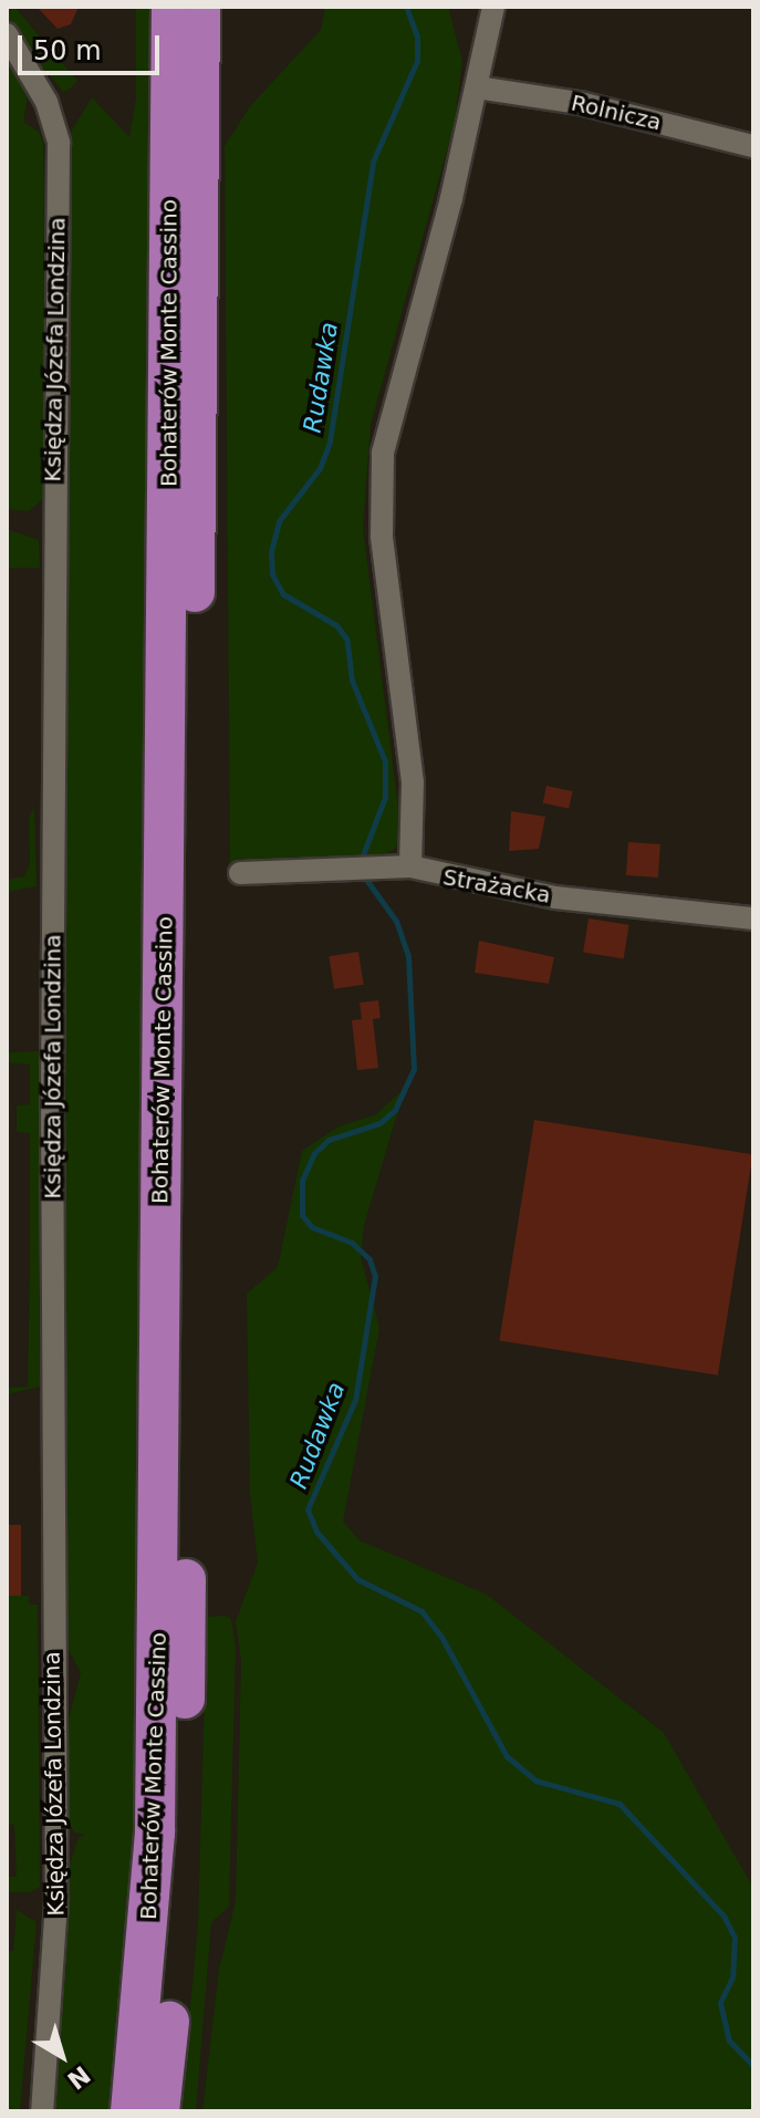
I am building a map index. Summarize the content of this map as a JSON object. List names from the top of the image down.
{
  "streets": {
    "highway": ["Bohaterów Monte Cassino"],
    "street": ["Rolnicza", "Księdza Józefa Londzina", "Strażacka"]
  },
  "water": ["Rudawka"],
  "scale_bar": "50 m",
  "north": "bottom right"
}
